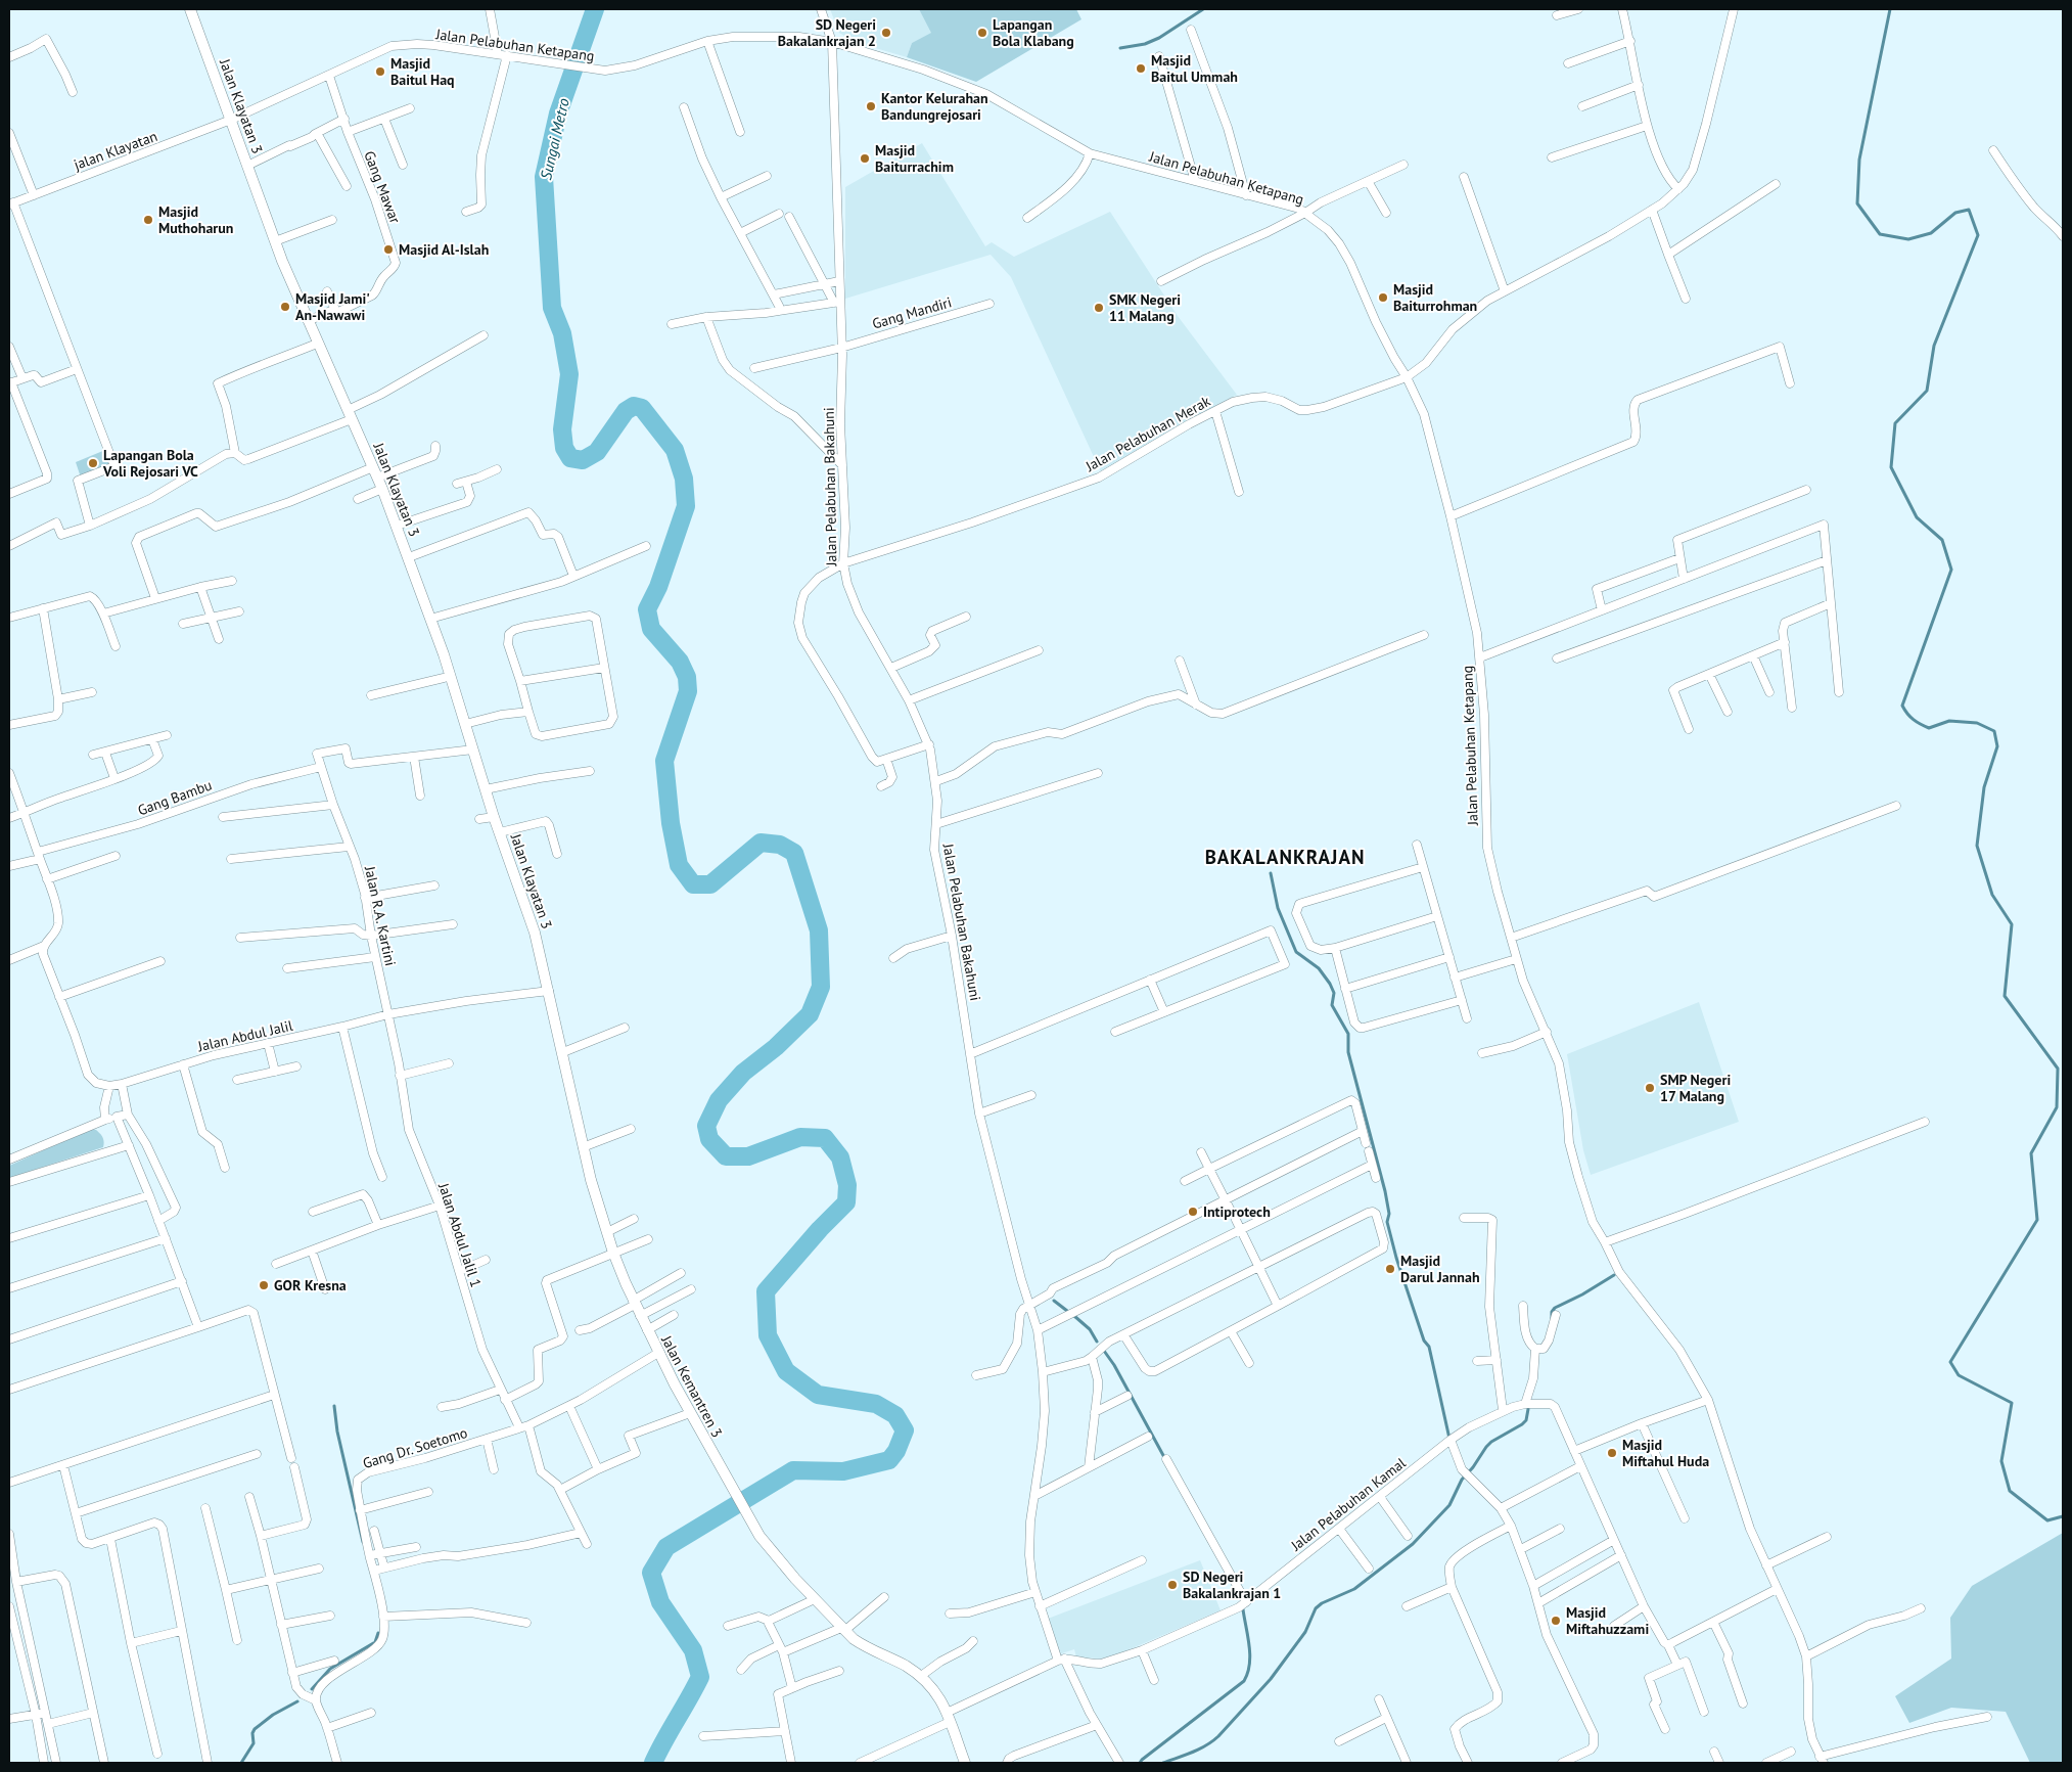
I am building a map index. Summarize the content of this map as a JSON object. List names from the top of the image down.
{
  "streets": {
    "street": [
      "Jalan Pelabuhan Ketapang",
      "Jalan Klayatan 3",
      "jalan Klayatan",
      "Gang Mawar",
      "Gang Mandiri",
      "Jalan Pelabuhan Merak",
      "Jalan Pelabuhan Bakahuni",
      "Gang Bambu",
      "Jalan R.A. Kartini",
      "Jalan Abdul Jalil",
      "Jalan Abdul Jalil 1",
      "Jalan Kemantren 3",
      "Gang Dr. Soetomo",
      "Jalan Pelabuhan Kamal"
    ]
  },
  "crossings": [
    ["Jalan Pelabuhan Ketapang", "Jalan Klayatan 3"],
    ["Jalan Pelabuhan Ketapang", "jalan Klayatan"],
    ["Jalan Pelabuhan Ketapang", "Gang Mawar"],
    ["Jalan Pelabuhan Ketapang", "Jalan Pelabuhan Merak"],
    ["Jalan Pelabuhan Ketapang", "Jalan Pelabuhan Bakahuni"],
    ["Jalan Klayatan 3", "jalan Klayatan"],
    ["Jalan Klayatan 3", "Gang Mawar"],
    ["Jalan Klayatan 3", "Jalan Abdul Jalil"],
    ["Jalan Klayatan 3", "Jalan Kemantren 3"],
    ["Gang Mandiri", "Jalan Pelabuhan Bakahuni"],
    ["Jalan Pelabuhan Merak", "Jalan Pelabuhan Bakahuni"],
    ["Jalan Pelabuhan Bakahuni", "Jalan Pelabuhan Kamal"],
    ["Gang Bambu", "Jalan R.A. Kartini"],
    ["Jalan R.A. Kartini", "Jalan Abdul Jalil"],
    ["Jalan R.A. Kartini", "Jalan Abdul Jalil 1"],
    ["Jalan Abdul Jalil", "Jalan Abdul Jalil 1"],
    ["Jalan Abdul Jalil", "Jalan Kemantren 3"],
    ["Jalan Abdul Jalil 1", "Gang Dr. Soetomo"],
    ["Jalan Kemantren 3", "Gang Dr. Soetomo"]
  ],
  "districts": ["BAKALANKRAJAN"],
  "water": ["Sungai Metro"],
  "places": [
    "SD Negeri Bakalankrajan 2",
    "Lapangan Bola Klabang",
    "Masjid Baitul Ummah",
    "Masjid Baitul Haq",
    "Kantor Kelurahan Bandungrejosari",
    "Masjid Baiturrachim",
    "Masjid Muthoharun",
    "Masjid Al-Islah",
    "Masjid Baiturrohman",
    "Masjid Jami' An-Nawawi",
    "SMK Negeri 11 Malang",
    "Lapangan Bola Voli Rejosari VC",
    "SMP Negeri 17 Malang",
    "Intiprotech",
    "Masjid Darul Jannah",
    "GOR Kresna",
    "Masjid Miftahul Huda",
    "SD Negeri Bakalankrajan 1",
    "Masjid Miftahuzzami"
  ]
}
